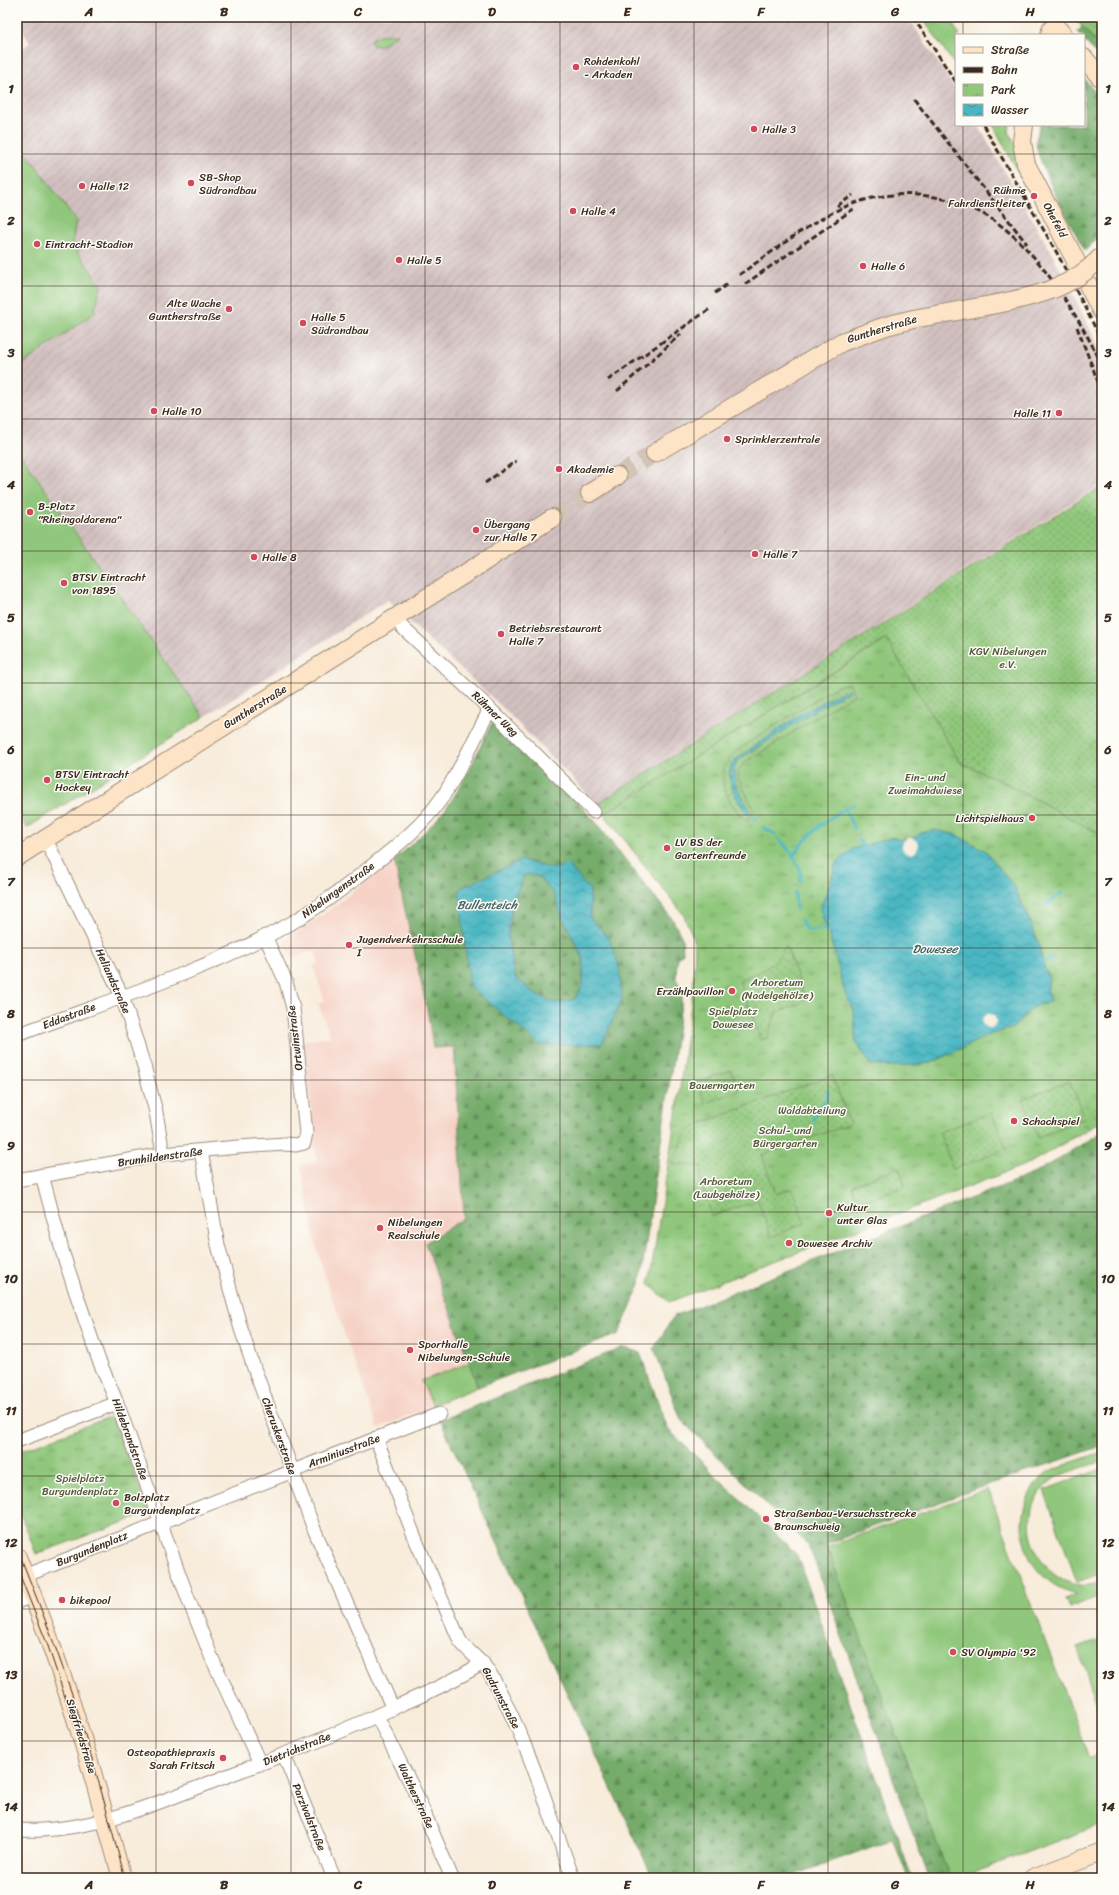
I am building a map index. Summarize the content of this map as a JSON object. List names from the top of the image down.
{
  "streets": {
    "street": [
      "Ohefeld",
      "Guntherstraße",
      "Rühmer Weg",
      "Nibelungenstraße",
      "Heliandstraße",
      "Eddastraße",
      "Ortwinstraße",
      "Brunhildenstraße",
      "Cheruskerstraße",
      "Hildebrandstraße",
      "Arminiusstraße",
      "Burgundenplatz",
      "Gudrunstraße",
      "Siegfriedstraße",
      "Dietrichstraße",
      "Waltherstraße",
      "Parzivalstraße"
    ]
  },
  "crossings": [
    ["Guntherstraße", "Rühmer Weg"],
    ["Guntherstraße", "Heliandstraße"],
    ["Rühmer Weg", "Nibelungenstraße"],
    ["Nibelungenstraße", "Heliandstraße"],
    ["Nibelungenstraße", "Eddastraße"],
    ["Nibelungenstraße", "Ortwinstraße"],
    ["Heliandstraße", "Eddastraße"],
    ["Heliandstraße", "Brunhildenstraße"],
    ["Ortwinstraße", "Brunhildenstraße"],
    ["Brunhildenstraße", "Cheruskerstraße"],
    ["Brunhildenstraße", "Hildebrandstraße"],
    ["Cheruskerstraße", "Arminiusstraße"],
    ["Cheruskerstraße", "Dietrichstraße"],
    ["Hildebrandstraße", "Arminiusstraße"],
    ["Hildebrandstraße", "Burgundenplatz"],
    ["Hildebrandstraße", "Dietrichstraße"],
    ["Arminiusstraße", "Burgundenplatz"],
    ["Arminiusstraße", "Gudrunstraße"],
    ["Burgundenplatz", "Siegfriedstraße"],
    ["Gudrunstraße", "Dietrichstraße"],
    ["Siegfriedstraße", "Dietrichstraße"],
    ["Dietrichstraße", "Waltherstraße"],
    ["Dietrichstraße", "Parzivalstraße"]
  ],
  "water": ["Bullenteich", "Dowesee"],
  "parks": [
    "KGV Nibelungen e.V.",
    "Ein- und Zweimahdwiese",
    "Arboretum (Nadelgehölze)",
    "Spielplatz Dowesee",
    "Bauerngarten",
    "Waldabteilung",
    "Schul- und Bürgergarten",
    "Arboretum (Laubgehölze)",
    "Spielplatz Burgundenplatz"
  ],
  "places": [
    "Rohdenkohl - Arkaden",
    "Halle 3",
    "SB-Shop Südrandbau",
    "Halle 12",
    "Rühme Fahrdienstleiter",
    "Halle 4",
    "Eintracht-Stadion",
    "Halle 5",
    "Halle 6",
    "Alte Wache Guntherstraße",
    "Halle 5 Südrandbau",
    "Halle 10",
    "Halle 11",
    "Sprinklerzentrale",
    "Akademie",
    "B-Platz \"Rheingoldarena\"",
    "Übergang zur Halle 7",
    "Halle 7",
    "Halle 8",
    "BTSV Eintracht von 1895",
    "Betriebsrestaurant Halle 7",
    "BTSV Eintracht Hockey",
    "Lichtspielhaus",
    "LV BS der Gartenfreunde",
    "Jugendverkehrsschule I",
    "Erzählpavillon",
    "Schachspiel",
    "Kultur unter Glas",
    "Nibelungen Realschule",
    "Dowesee Archiv",
    "Sporthalle Nibelungen-Schule",
    "Bolzplatz Burgundenplatz",
    "Straßenbau-Versuchsstrecke Braunschweig",
    "bikepool",
    "SV Olympia '92",
    "Osteopathiepraxis Sarah Fritsch"
  ],
  "legend": [
    "Straße",
    "Bahn",
    "Park",
    "Wasser"
  ],
  "grid": {
    "columns": [
      "A",
      "B",
      "C",
      "D",
      "E",
      "F",
      "G",
      "H"
    ],
    "rows": [
      "1",
      "2",
      "3",
      "4",
      "5",
      "6",
      "7",
      "8",
      "9",
      "10",
      "11",
      "12",
      "13",
      "14"
    ]
  }
}
